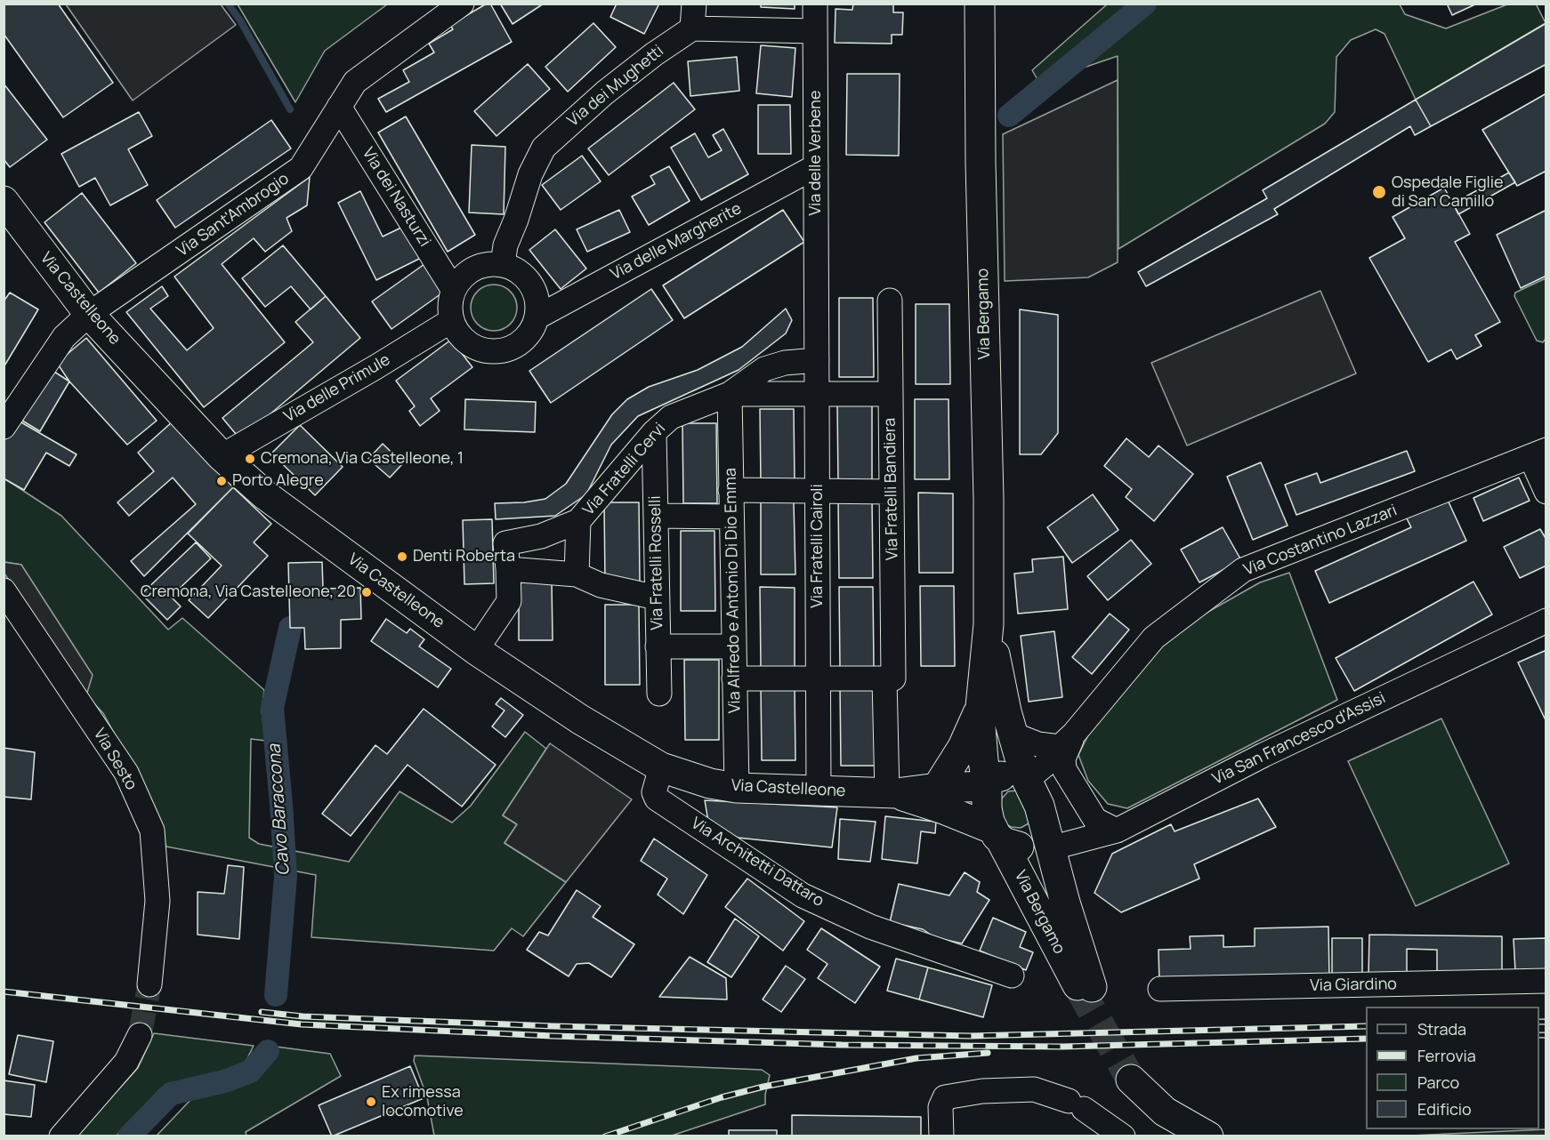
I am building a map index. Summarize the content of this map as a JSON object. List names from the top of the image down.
{
  "streets": {
    "main road": ["Via Castelleone", "Via Bergamo"],
    "street": [
      "Via dei Mughetti",
      "Via delle Verbene",
      "Via dei Nasturzi",
      "Via Sant'Ambrogio",
      "Via delle Margherite",
      "Via delle Primule",
      "Via Fratelli Cervi",
      "Via Fratelli Bandiera",
      "Via Costantino Lazzari",
      "Via Fratelli Cairoli",
      "Via Fratelli Rosselli",
      "Via Alfredo e Antonio Di Dio Emma",
      "Via San Francesco d'Assisi",
      "Via Sesto",
      "Via Architetti Dattaro",
      "Via Giardino"
    ]
  },
  "crossings": [
    ["Via dei Mughetti", "Via dei Nasturzi"],
    ["Via dei Mughetti", "Via delle Margherite"],
    ["Via dei Mughetti", "Via delle Primule"],
    ["Via delle Verbene", "Via delle Margherite"],
    ["Via delle Verbene", "Via Fratelli Cairoli"],
    ["Via dei Nasturzi", "Via Sant'Ambrogio"],
    ["Via dei Nasturzi", "Via delle Margherite"],
    ["Via dei Nasturzi", "Via delle Primule"],
    ["Via Sant'Ambrogio", "Via Castelleone"],
    ["Via delle Margherite", "Via delle Primule"],
    ["Via Castelleone", "Via Bergamo"],
    ["Via Castelleone", "Via delle Primule"],
    ["Via Castelleone", "Via Fratelli Cervi"],
    ["Via Castelleone", "Via Fratelli Bandiera"],
    ["Via Castelleone", "Via Costantino Lazzari"],
    ["Via Castelleone", "Via Fratelli Cairoli"],
    ["Via Castelleone", "Via Alfredo e Antonio Di Dio Emma"],
    ["Via Castelleone", "Via San Francesco d'Assisi"],
    ["Via Castelleone", "Via Architetti Dattaro"],
    ["Via Bergamo", "Via Costantino Lazzari"],
    ["Via Bergamo", "Via San Francesco d'Assisi"],
    ["Via Fratelli Cervi", "Via Fratelli Bandiera"],
    ["Via Fratelli Cervi", "Via Fratelli Cairoli"],
    ["Via Fratelli Cervi", "Via Fratelli Rosselli"],
    ["Via Fratelli Cervi", "Via Alfredo e Antonio Di Dio Emma"]
  ],
  "water": ["Cavo Baraccona"],
  "places": [
    "Ospedale Figlie di San Camillo",
    "Cremona, Via Castelleone, 1",
    "Porto Alegre",
    "Denti Roberta",
    "Cremona, Via Castelleone, 20",
    "Ex rimessa locomotive"
  ],
  "legend": [
    "Strada",
    "Ferrovia",
    "Parco",
    "Edificio"
  ]
}
